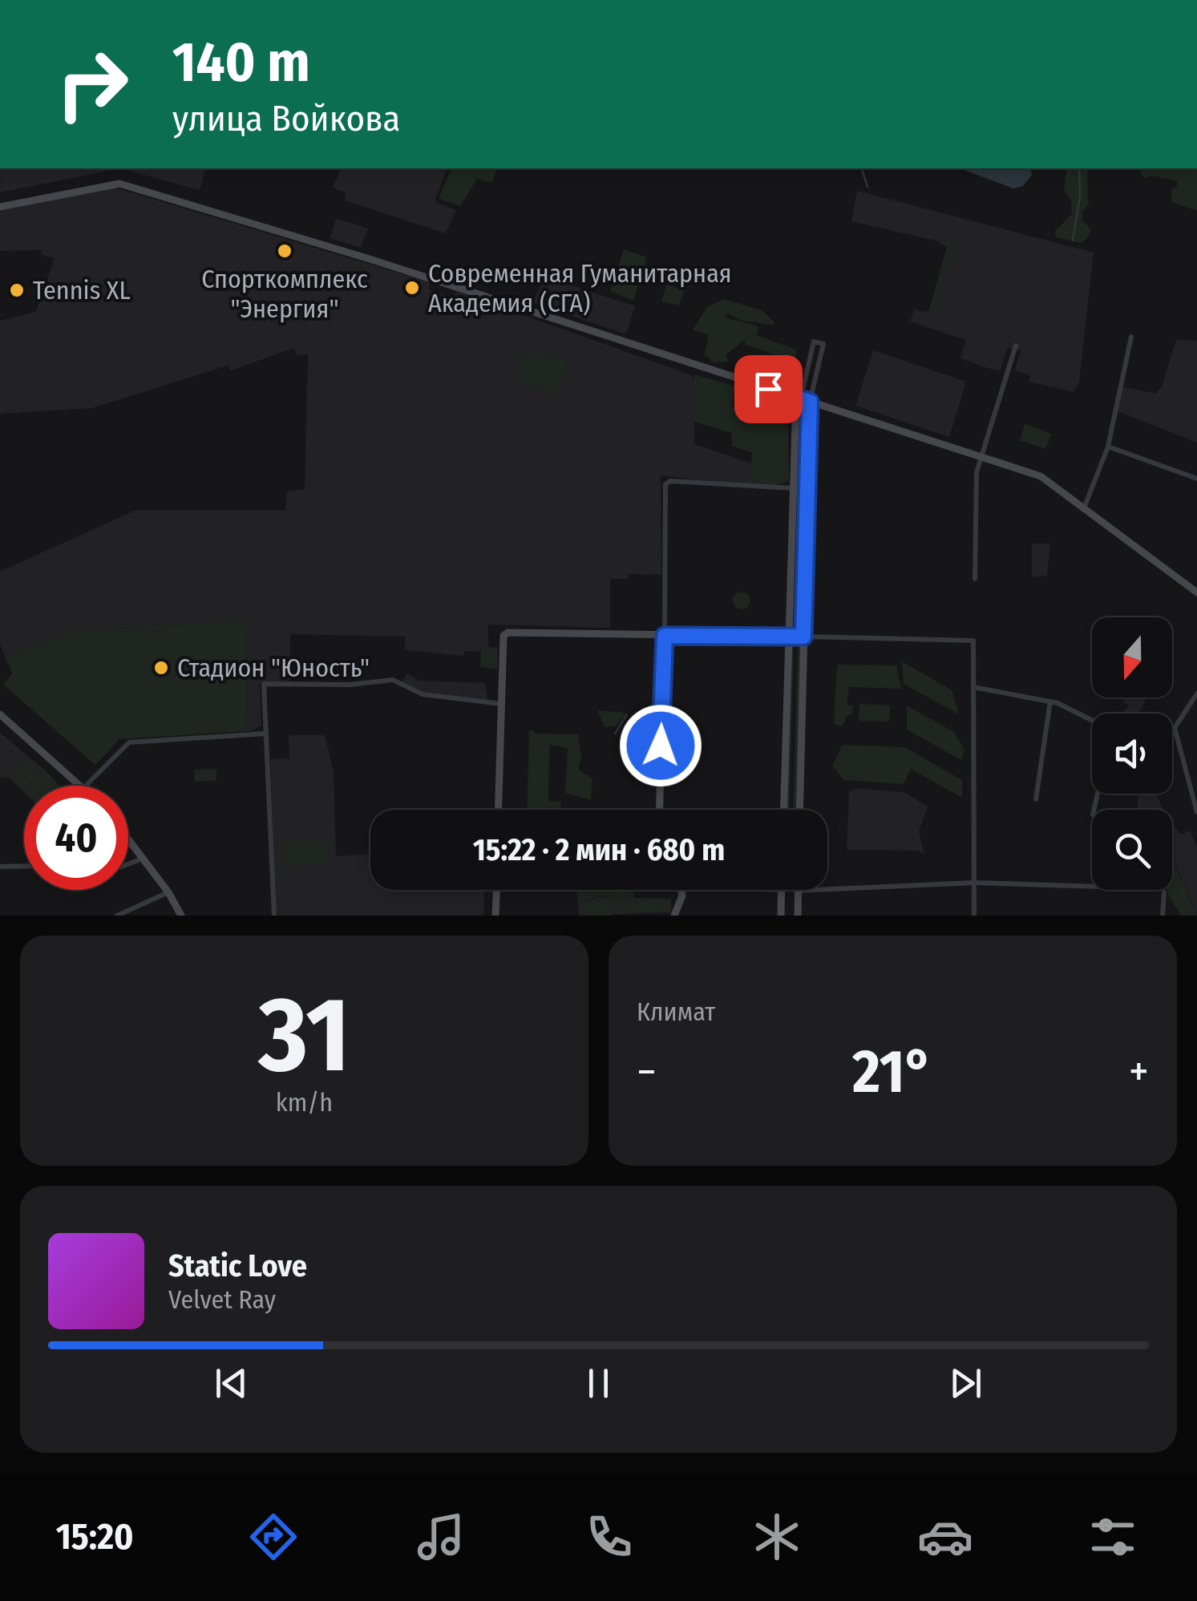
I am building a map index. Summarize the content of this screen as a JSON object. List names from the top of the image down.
{
  "places": [
    "Спорткомплекс \"Энергия\"",
    "Современная Гуманитарная Академия (СГА)",
    "Tennis XL",
    "Стадион \"Юность\""
  ],
  "north": "bottom",
  "page": {
    "turn": ["140 m", "улица Войкова"],
    "limit": "40",
    "trip": "15:22 · 2 мин · 680 m",
    "tile": [
      ["31", "km/h"],
      "Климат"
    ],
    "heat": ["−", "21°", "+"],
    "song": ["Static Love", "Velvet Ray"],
    "tabs": "15:20"
  }
}
